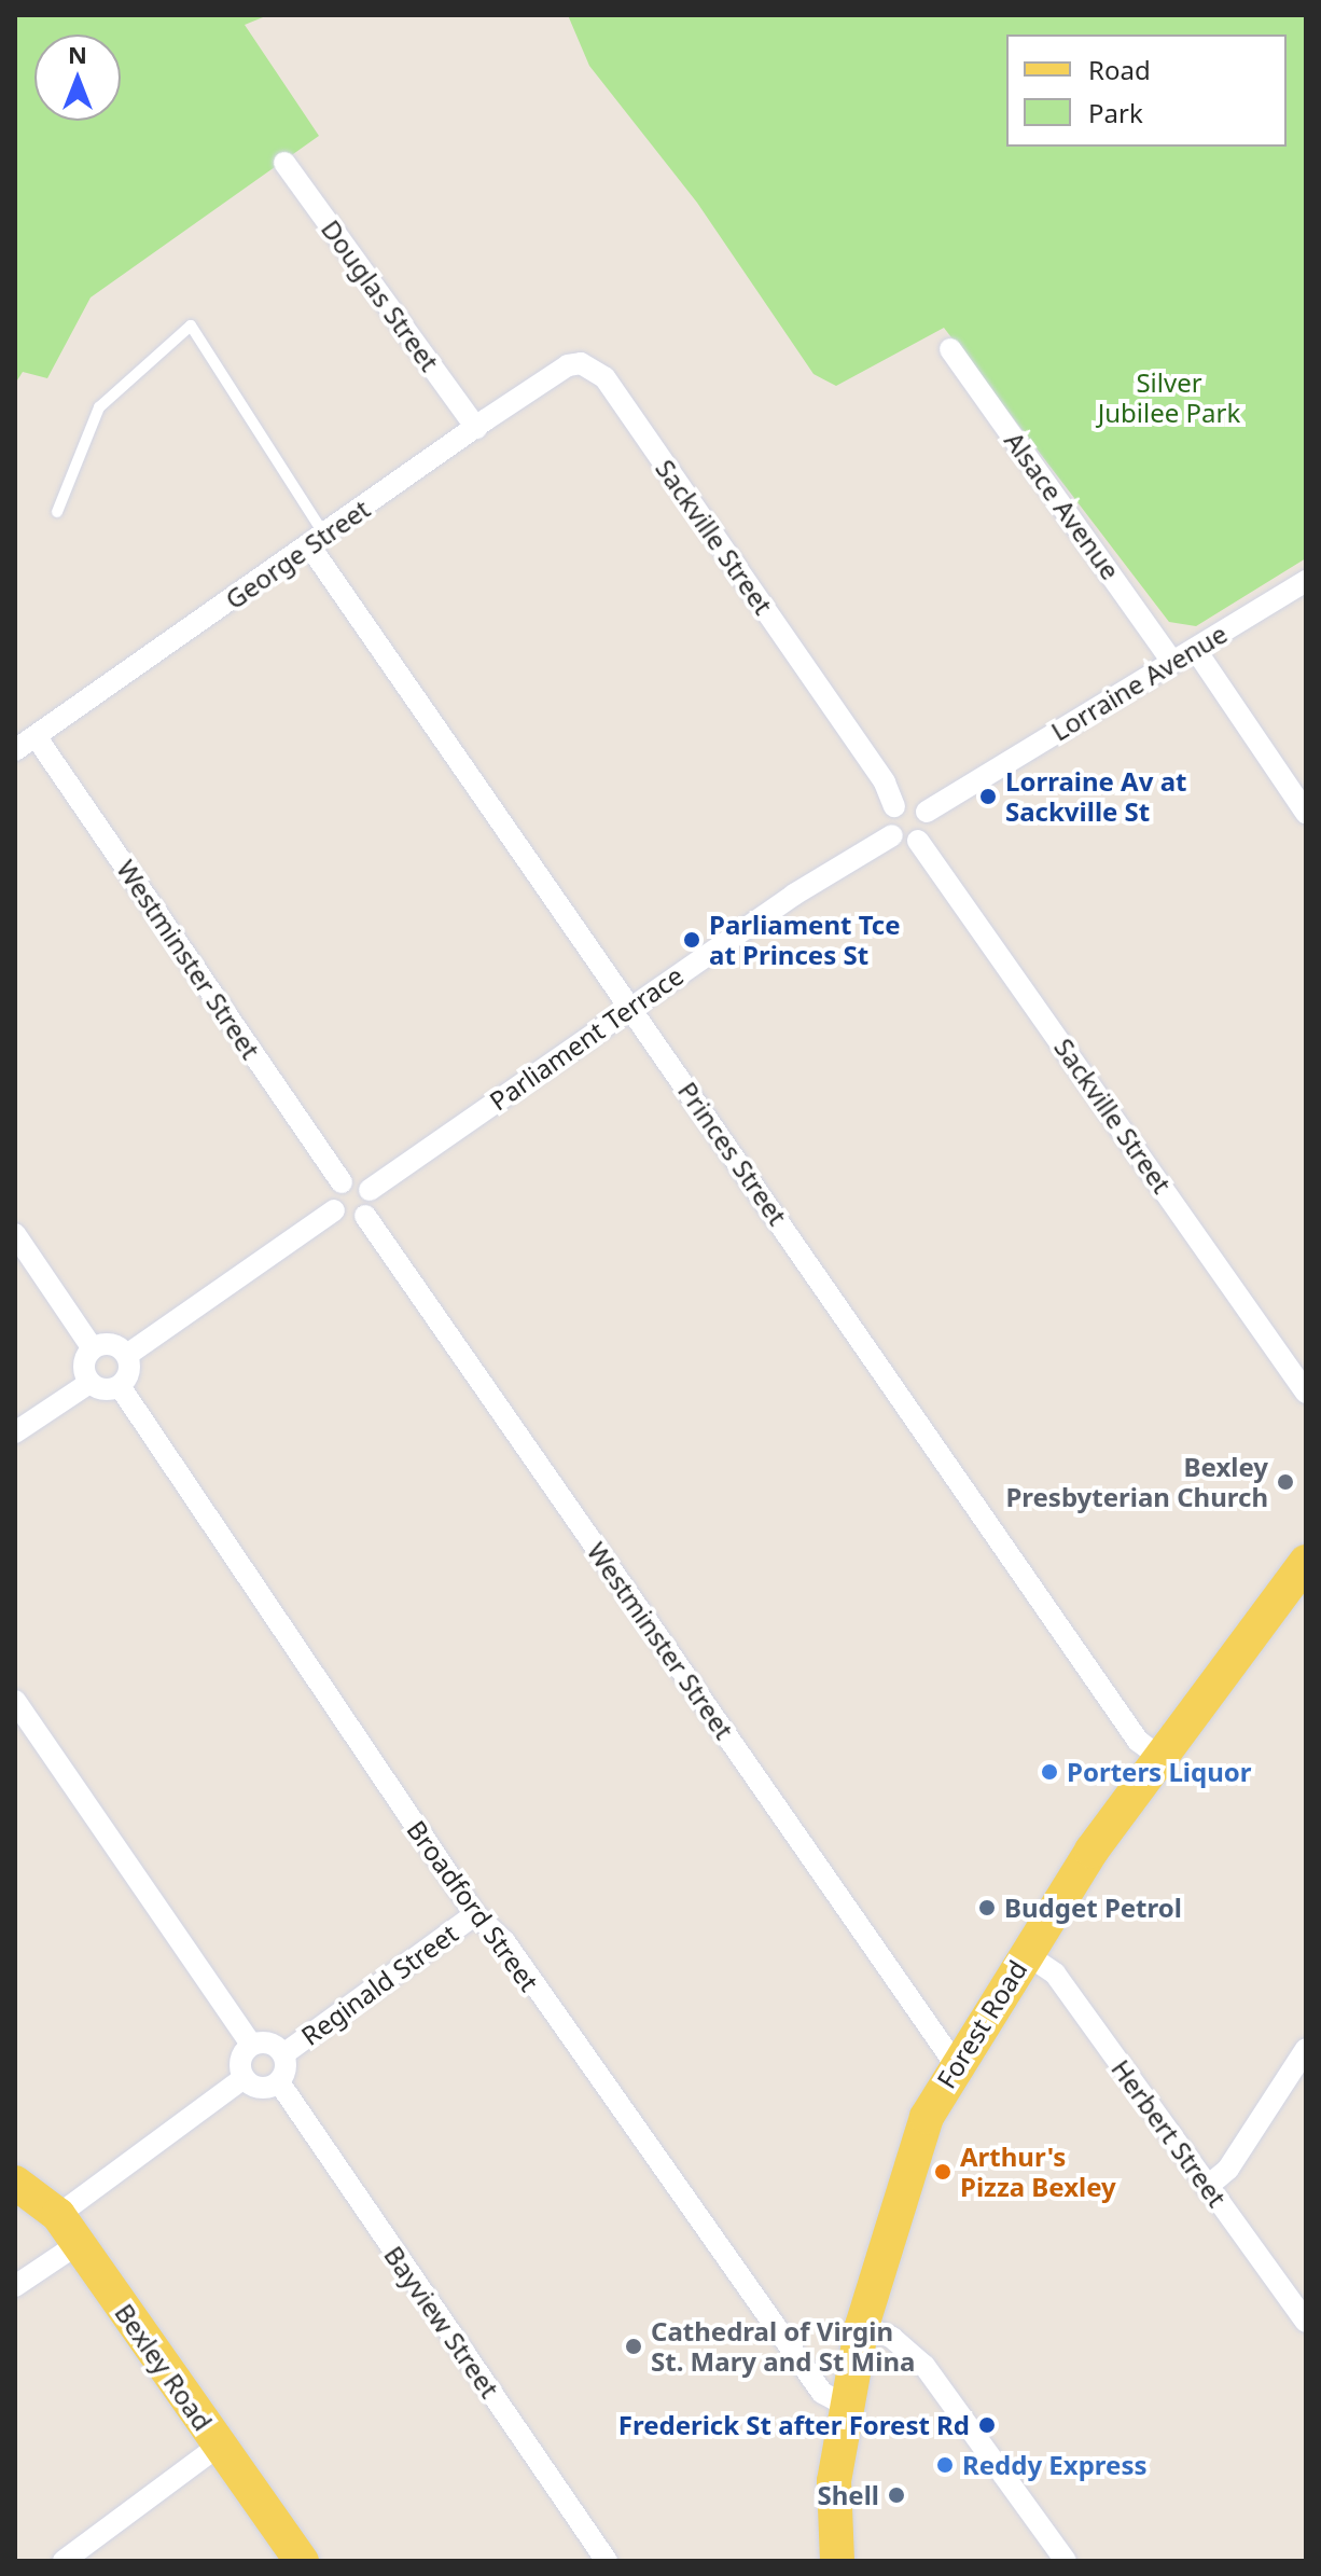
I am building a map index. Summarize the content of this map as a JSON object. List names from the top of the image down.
{
  "streets": {
    "main road": ["Forest Road", "Bexley Road"],
    "street": [
      "Douglas Street",
      "Alsace Avenue",
      "Sackville Street",
      "George Street",
      "Lorraine Avenue",
      "Westminster Street",
      "Parliament Terrace",
      "Princes Street",
      "Broadford Street",
      "Reginald Street",
      "Herbert Street",
      "Bayview Street"
    ]
  },
  "crossings": [
    ["Douglas Street", "George Street"],
    ["Alsace Avenue", "Lorraine Avenue"],
    ["Sackville Street", "George Street"],
    ["Sackville Street", "Lorraine Avenue"],
    ["Sackville Street", "Parliament Terrace"],
    ["George Street", "Westminster Street"],
    ["George Street", "Princes Street"],
    ["Lorraine Avenue", "Parliament Terrace"],
    ["Westminster Street", "Parliament Terrace"],
    ["Westminster Street", "Forest Road"],
    ["Parliament Terrace", "Princes Street"],
    ["Princes Street", "Forest Road"],
    ["Broadford Street", "Reginald Street"],
    ["Broadford Street", "Forest Road"],
    ["Reginald Street", "Bayview Street"],
    ["Forest Road", "Herbert Street"]
  ],
  "parks": ["Silver Jubilee Park"],
  "places": [
    "Lorraine Av at Sackville St",
    "Parliament Tce at Princes St",
    "Bexley Presbyterian Church",
    "Porters Liquor",
    "Budget Petrol",
    "Arthur's Pizza Bexley",
    "Cathedral of Virgin St. Mary and St Mina",
    "Frederick St after Forest Rd",
    "Reddy Express",
    "Shell"
  ],
  "legend": ["Road", "Park"],
  "north": "top"
}
